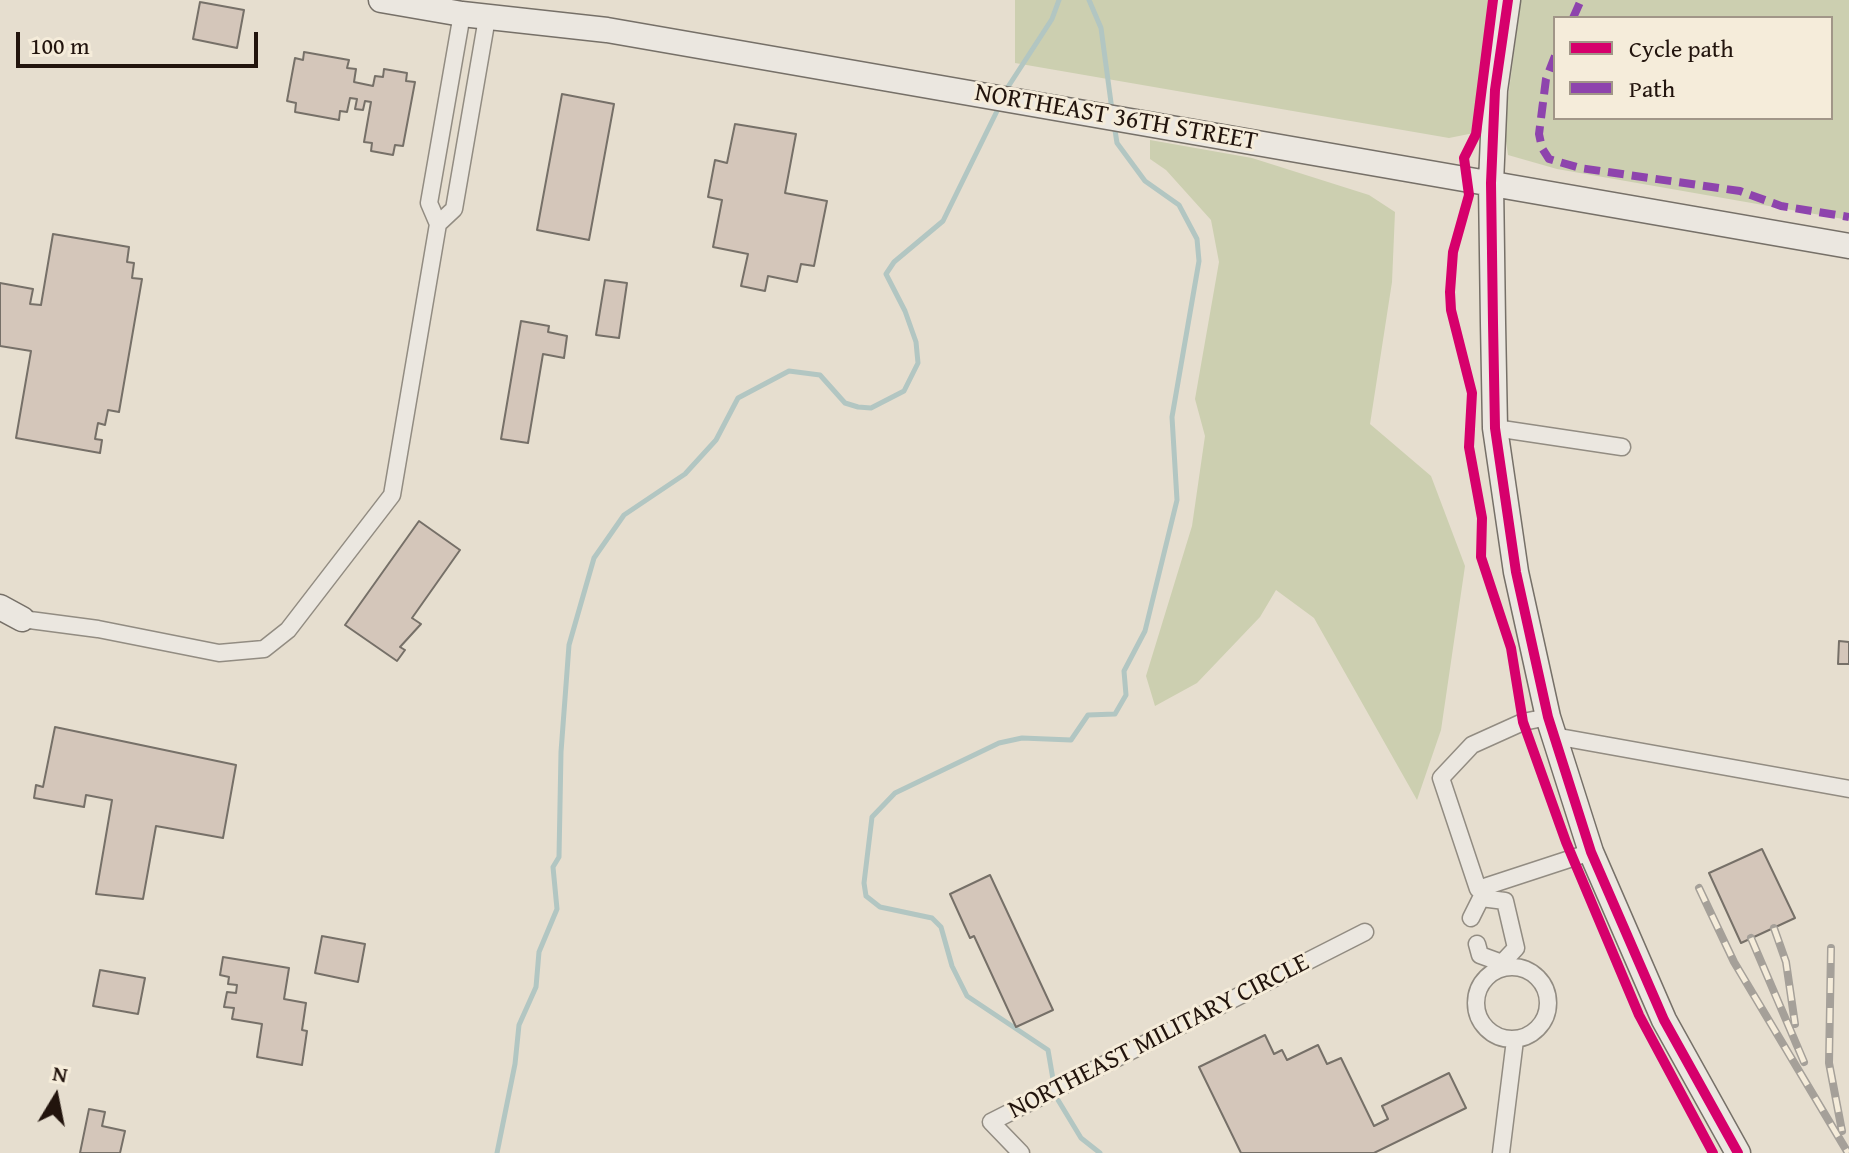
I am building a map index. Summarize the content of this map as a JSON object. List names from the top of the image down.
{
  "streets": {
    "main road": ["NORTHEAST 36TH STREET"],
    "street": ["NORTHEAST MILITARY CIRCLE"]
  },
  "legend": ["Cycle path", "Path"],
  "scale_bar": "100 m",
  "north": "top"
}
